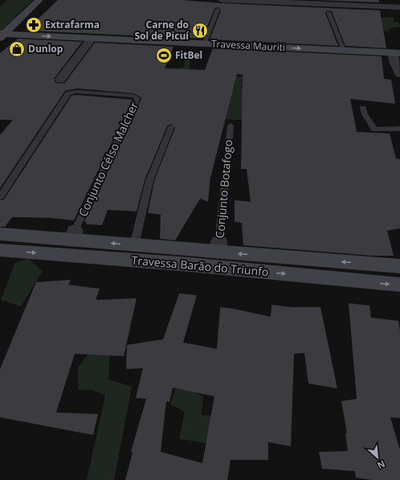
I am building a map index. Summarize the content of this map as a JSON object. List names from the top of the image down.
{
  "streets": {
    "main road": ["Travessa Mauriti", "Travessa Barão do Triunfo"],
    "lane": ["Conjunto Célso Malcher", "Conjunto Botafogo"]
  },
  "crossings": [
    ["Conjunto Célso Malcher", "Travessa Barão do Triunfo"],
    ["Conjunto Botafogo", "Travessa Barão do Triunfo"]
  ],
  "one_way": ["Travessa Mauriti"],
  "places": {
    "pharmacy": ["Extrafarma"],
    "restaurant": ["Carne do Sol de Picuí"],
    "shop": ["Dunlop"],
    "sports": ["FitBel"]
  },
  "north": "bottom right"
}
